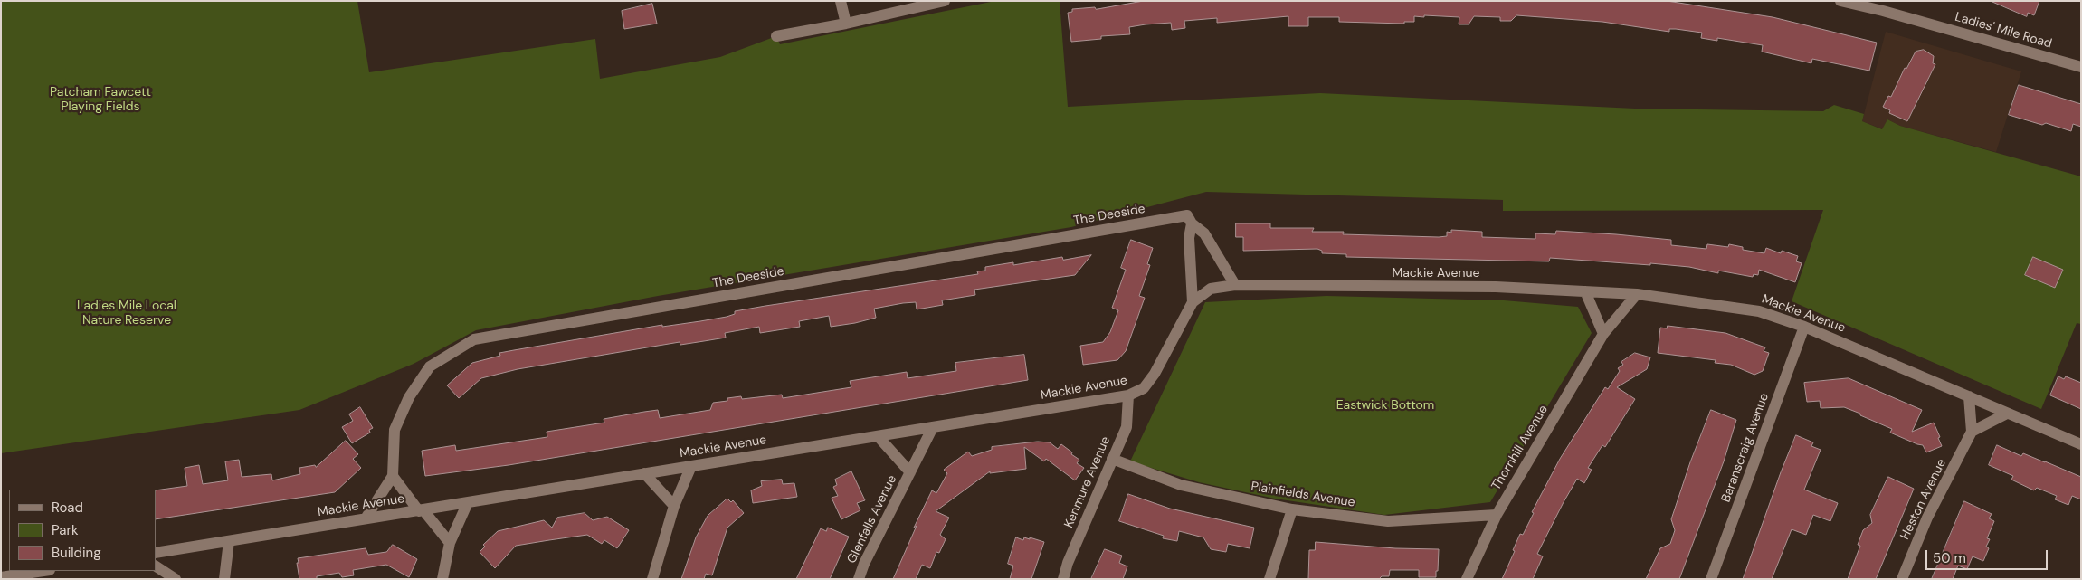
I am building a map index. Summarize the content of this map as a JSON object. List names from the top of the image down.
{
  "streets": {
    "street": [
      "Ladies' Mile Road",
      "The Deeside",
      "Mackie Avenue",
      "Thornhill Avenue",
      "Baranscraig Avenue",
      "Kenmure Avenue",
      "Plainfields Avenue",
      "Heston Avenue",
      "Glenfalls Avenue"
    ]
  },
  "crossings": [
    ["The Deeside", "Mackie Avenue"],
    ["Mackie Avenue", "Thornhill Avenue"],
    ["Mackie Avenue", "Baranscraig Avenue"],
    ["Mackie Avenue", "Kenmure Avenue"],
    ["Mackie Avenue", "Glenfalls Avenue"],
    ["Thornhill Avenue", "Plainfields Avenue"],
    ["Kenmure Avenue", "Plainfields Avenue"]
  ],
  "parks": ["Patcham Fawcett Playing Fields", "Ladies Mile Local Nature Reserve", "Eastwick Bottom"],
  "legend": ["Road", "Park", "Building"],
  "scale_bar": "50 m"
}
